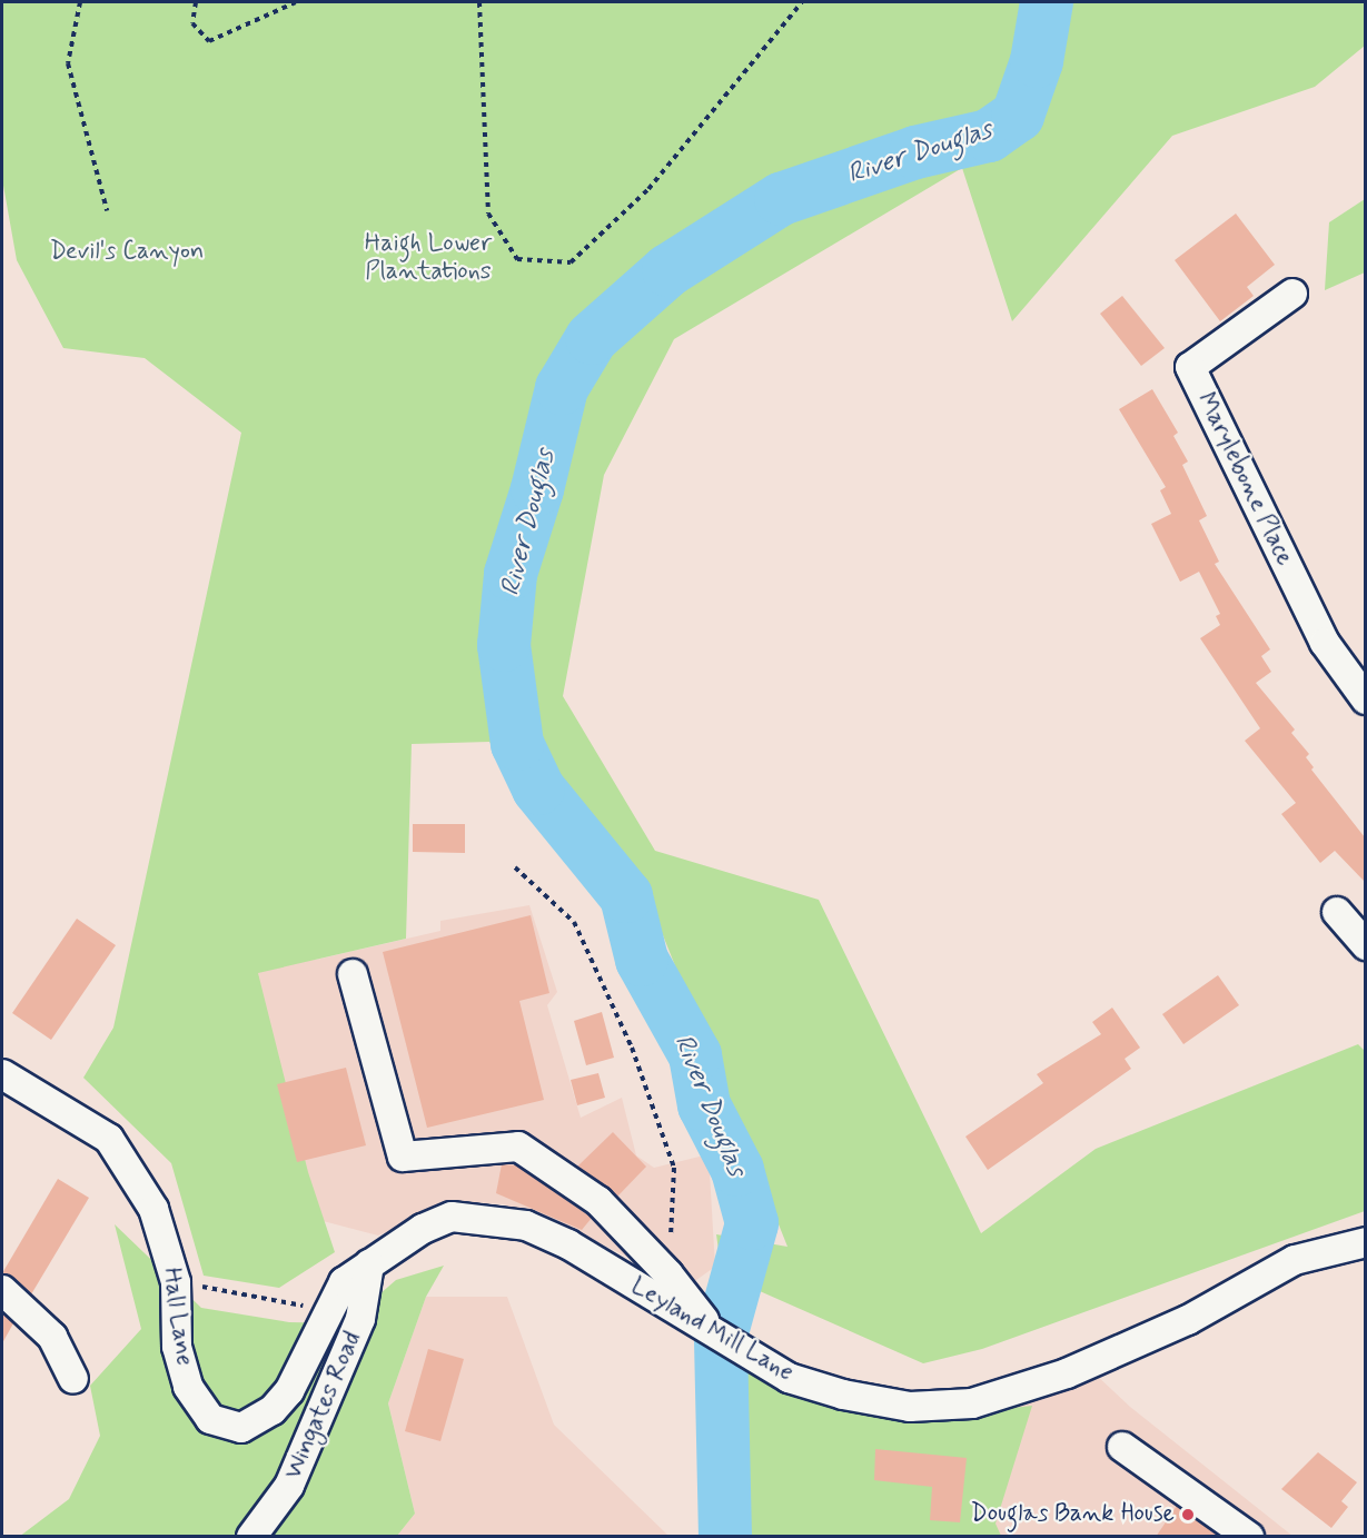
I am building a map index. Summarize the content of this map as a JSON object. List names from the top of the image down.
{
  "streets": {
    "street": [
      "Marylebone Place",
      "Hall Lane",
      "Leyland Mill Lane",
      "Wingates Road"
    ]
  },
  "crossings": [
    ["Hall Lane", "Leyland Mill Lane"],
    ["Hall Lane", "Wingates Road"],
    ["Leyland Mill Lane", "Wingates Road"]
  ],
  "water": ["River Douglas"],
  "parks": ["Haigh Lower Plantations", "Devil's Canyon"],
  "places": ["Douglas Bank House"]
}
